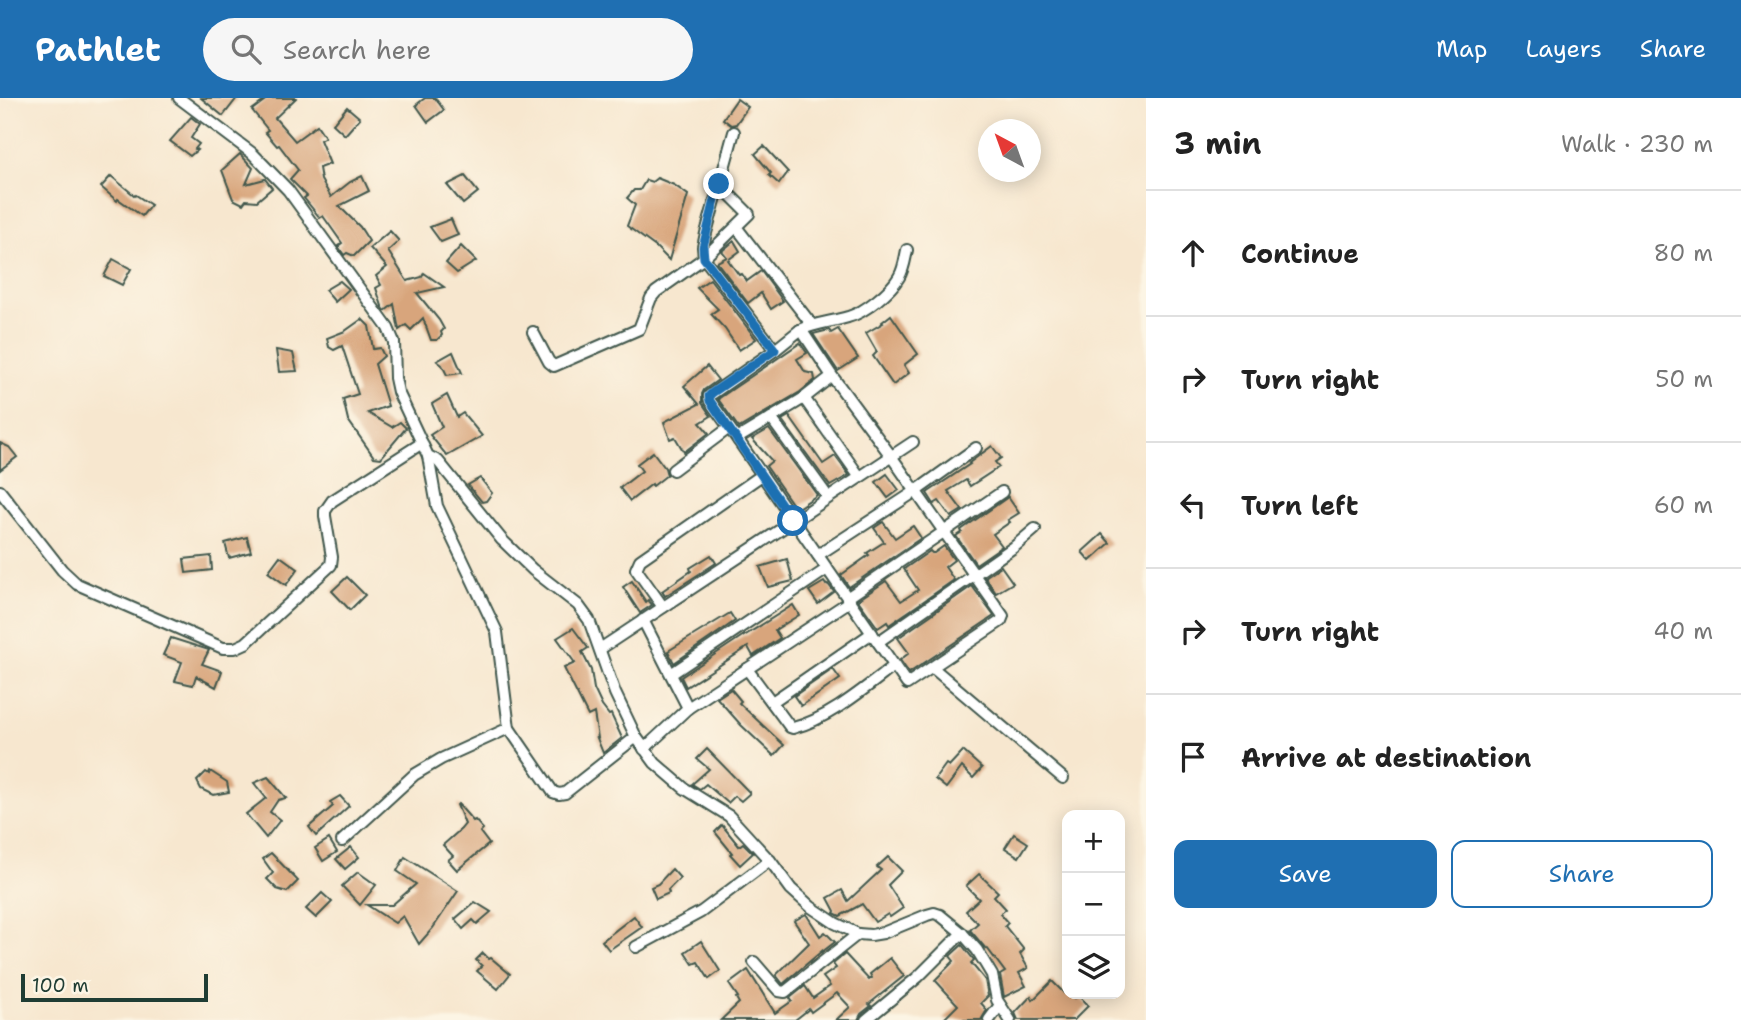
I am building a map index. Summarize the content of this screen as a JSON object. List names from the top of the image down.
{
  "scale_bar": "100 m",
  "north": "top left",
  "page": {
    "header": "Pathlet",
    "search": "Search here",
    "nav": ["Map", "Layers", "Share"],
    "heading": ["3 min", "Walk · 230 m"],
    "list": [
      ["Continue", "80 m"],
      ["Turn right", "50 m"],
      ["Turn left", "60 m"],
      ["Turn right", "40 m"],
      "Arrive at destination"
    ],
    "map_buttons": ["+", "−"],
    "buttons": ["Save", "Share"],
    "scale": "100 m"
  }
}
